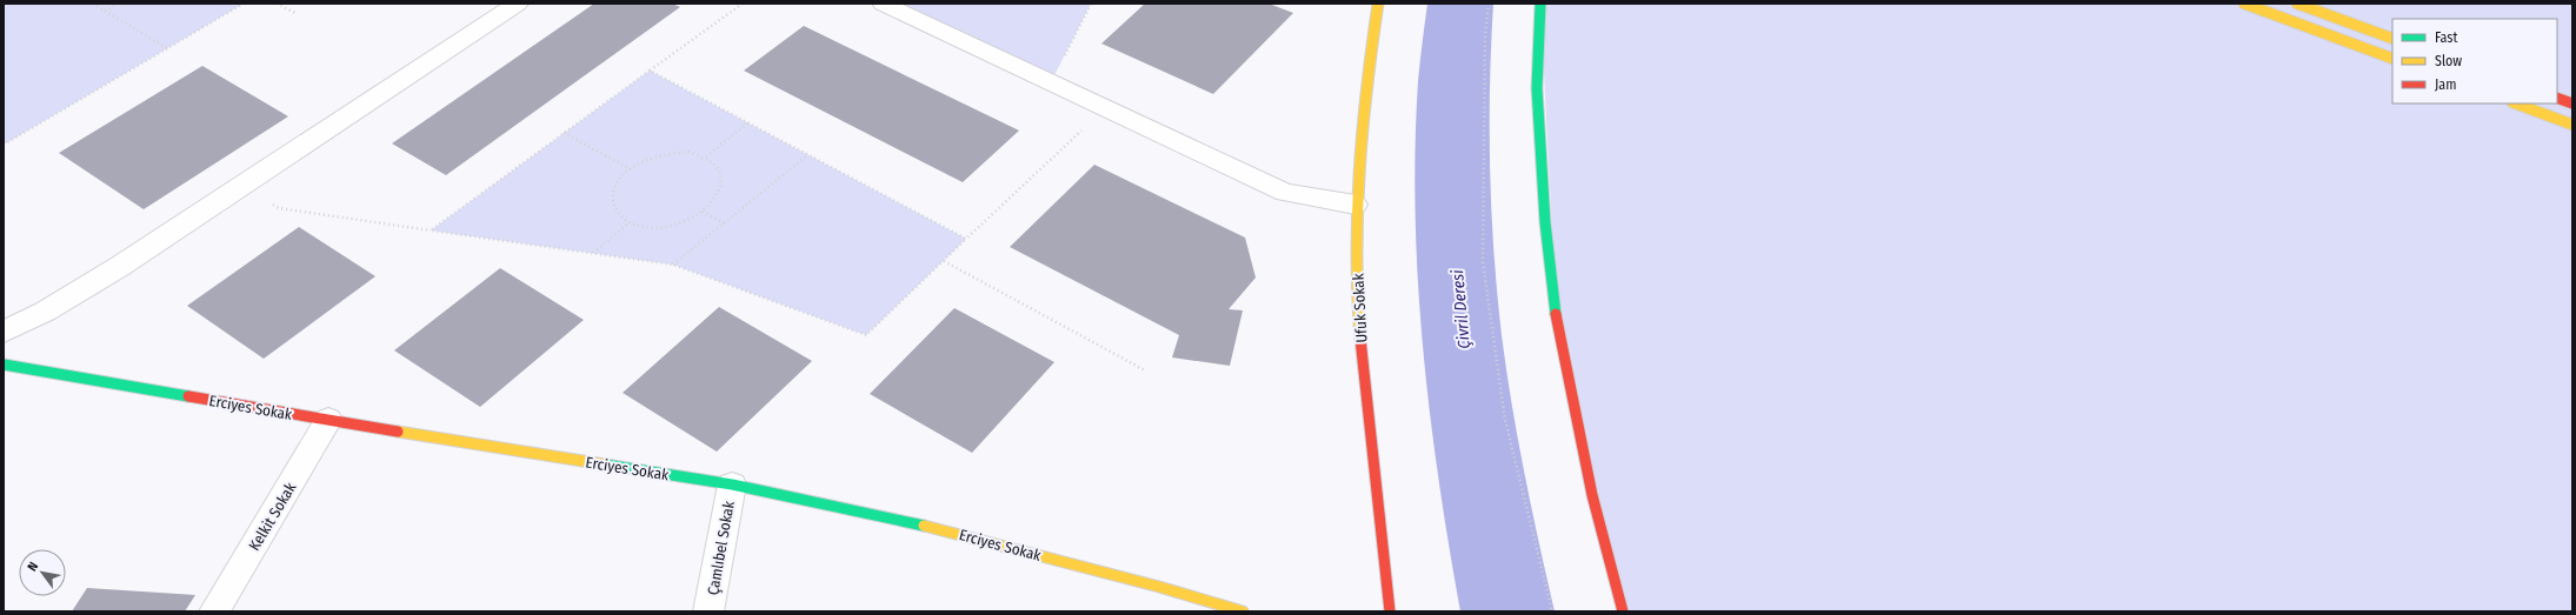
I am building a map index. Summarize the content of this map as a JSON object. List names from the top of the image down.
{
  "streets": {
    "street": [
      "Ufuk Sokak",
      "Erciyes Sokak",
      "Kelkit Sokak",
      "Çamlıbel Sokak"
    ]
  },
  "crossings": [
    ["Erciyes Sokak", "Kelkit Sokak"],
    ["Erciyes Sokak", "Çamlıbel Sokak"]
  ],
  "water": ["Çivril Deresi"],
  "legend": ["Fast", "Slow", "Jam"],
  "north": "top left"
}
